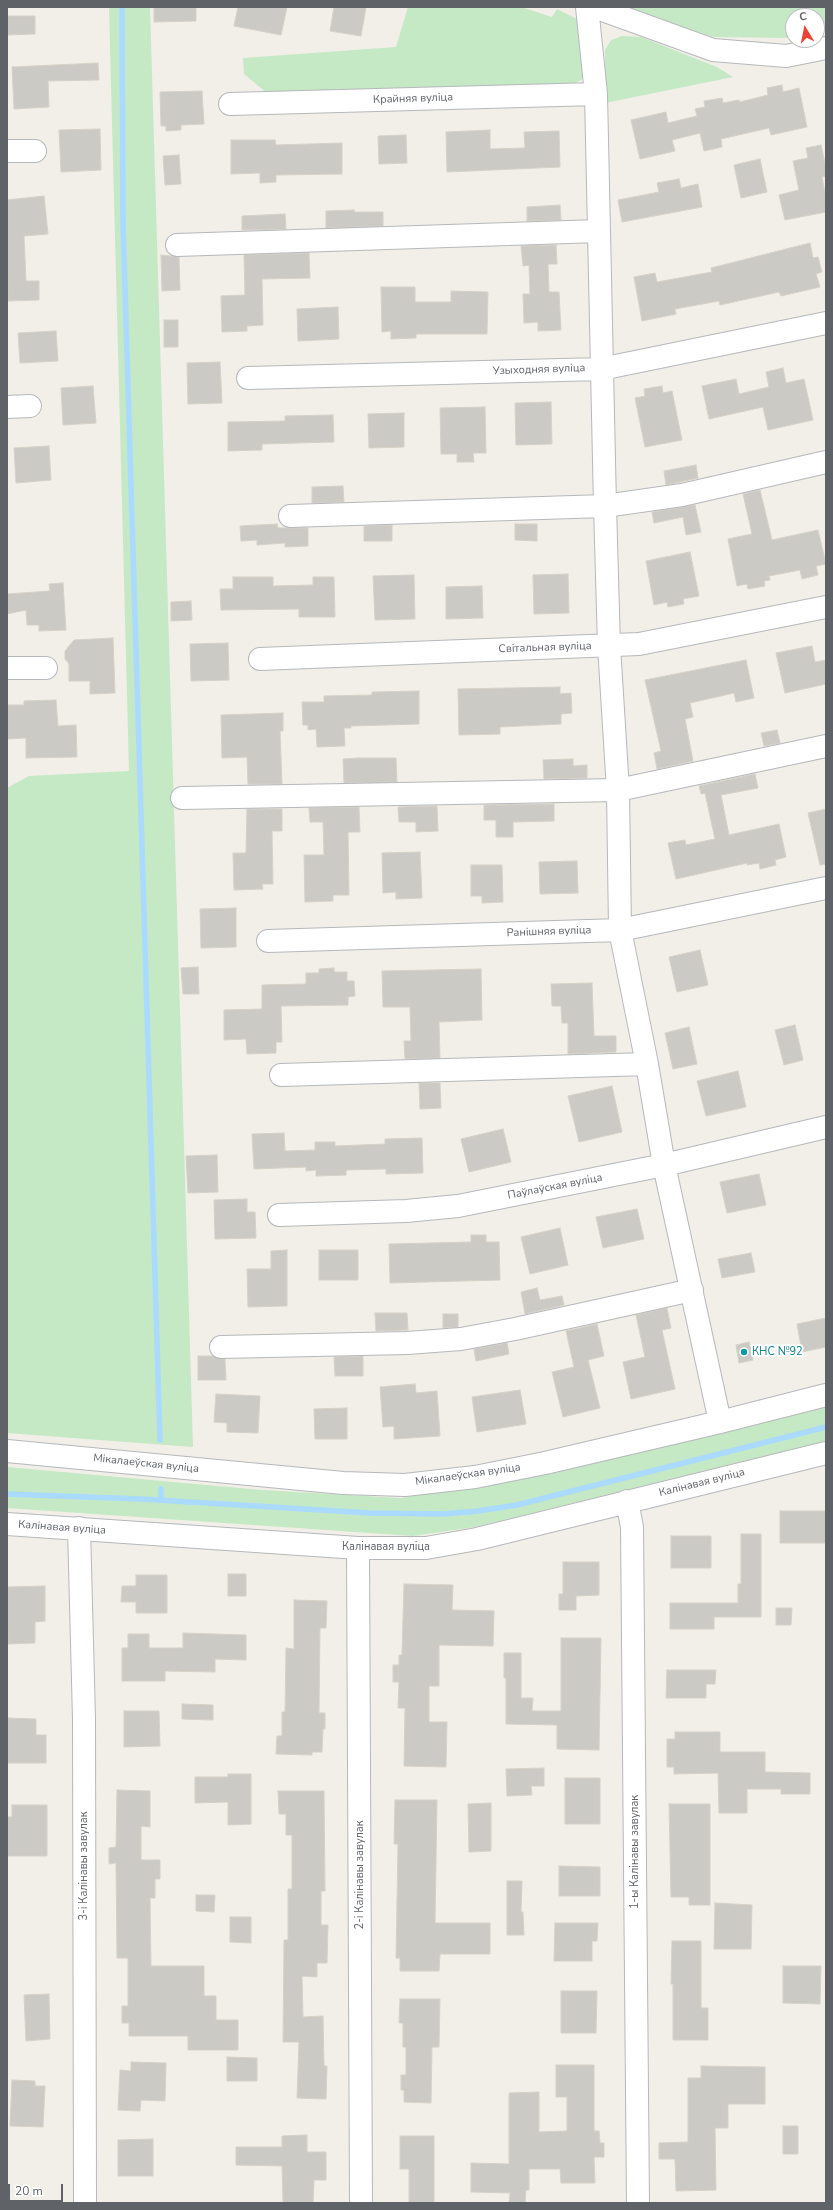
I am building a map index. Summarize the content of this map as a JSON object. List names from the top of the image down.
{
  "streets": {
    "street": [
      "Крайняя вуліца",
      "Узыходняя вуліца",
      "Світальная вуліца",
      "Ранішняя вуліца",
      "Паўлаўская вуліца",
      "Мікалаеўская вуліца",
      "Калінавая вуліца",
      "1-ы Калінавы завулак",
      "3-і Калінавы завулак",
      "2-і Калінавы завулак"
    ]
  },
  "crossings": [
    ["Калінавая вуліца", "1-ы Калінавы завулак"],
    ["Калінавая вуліца", "3-і Калінавы завулак"],
    ["Калінавая вуліца", "2-і Калінавы завулак"]
  ],
  "places": ["КНС №92"],
  "scale_bar": "20 m",
  "north": "top"
}
